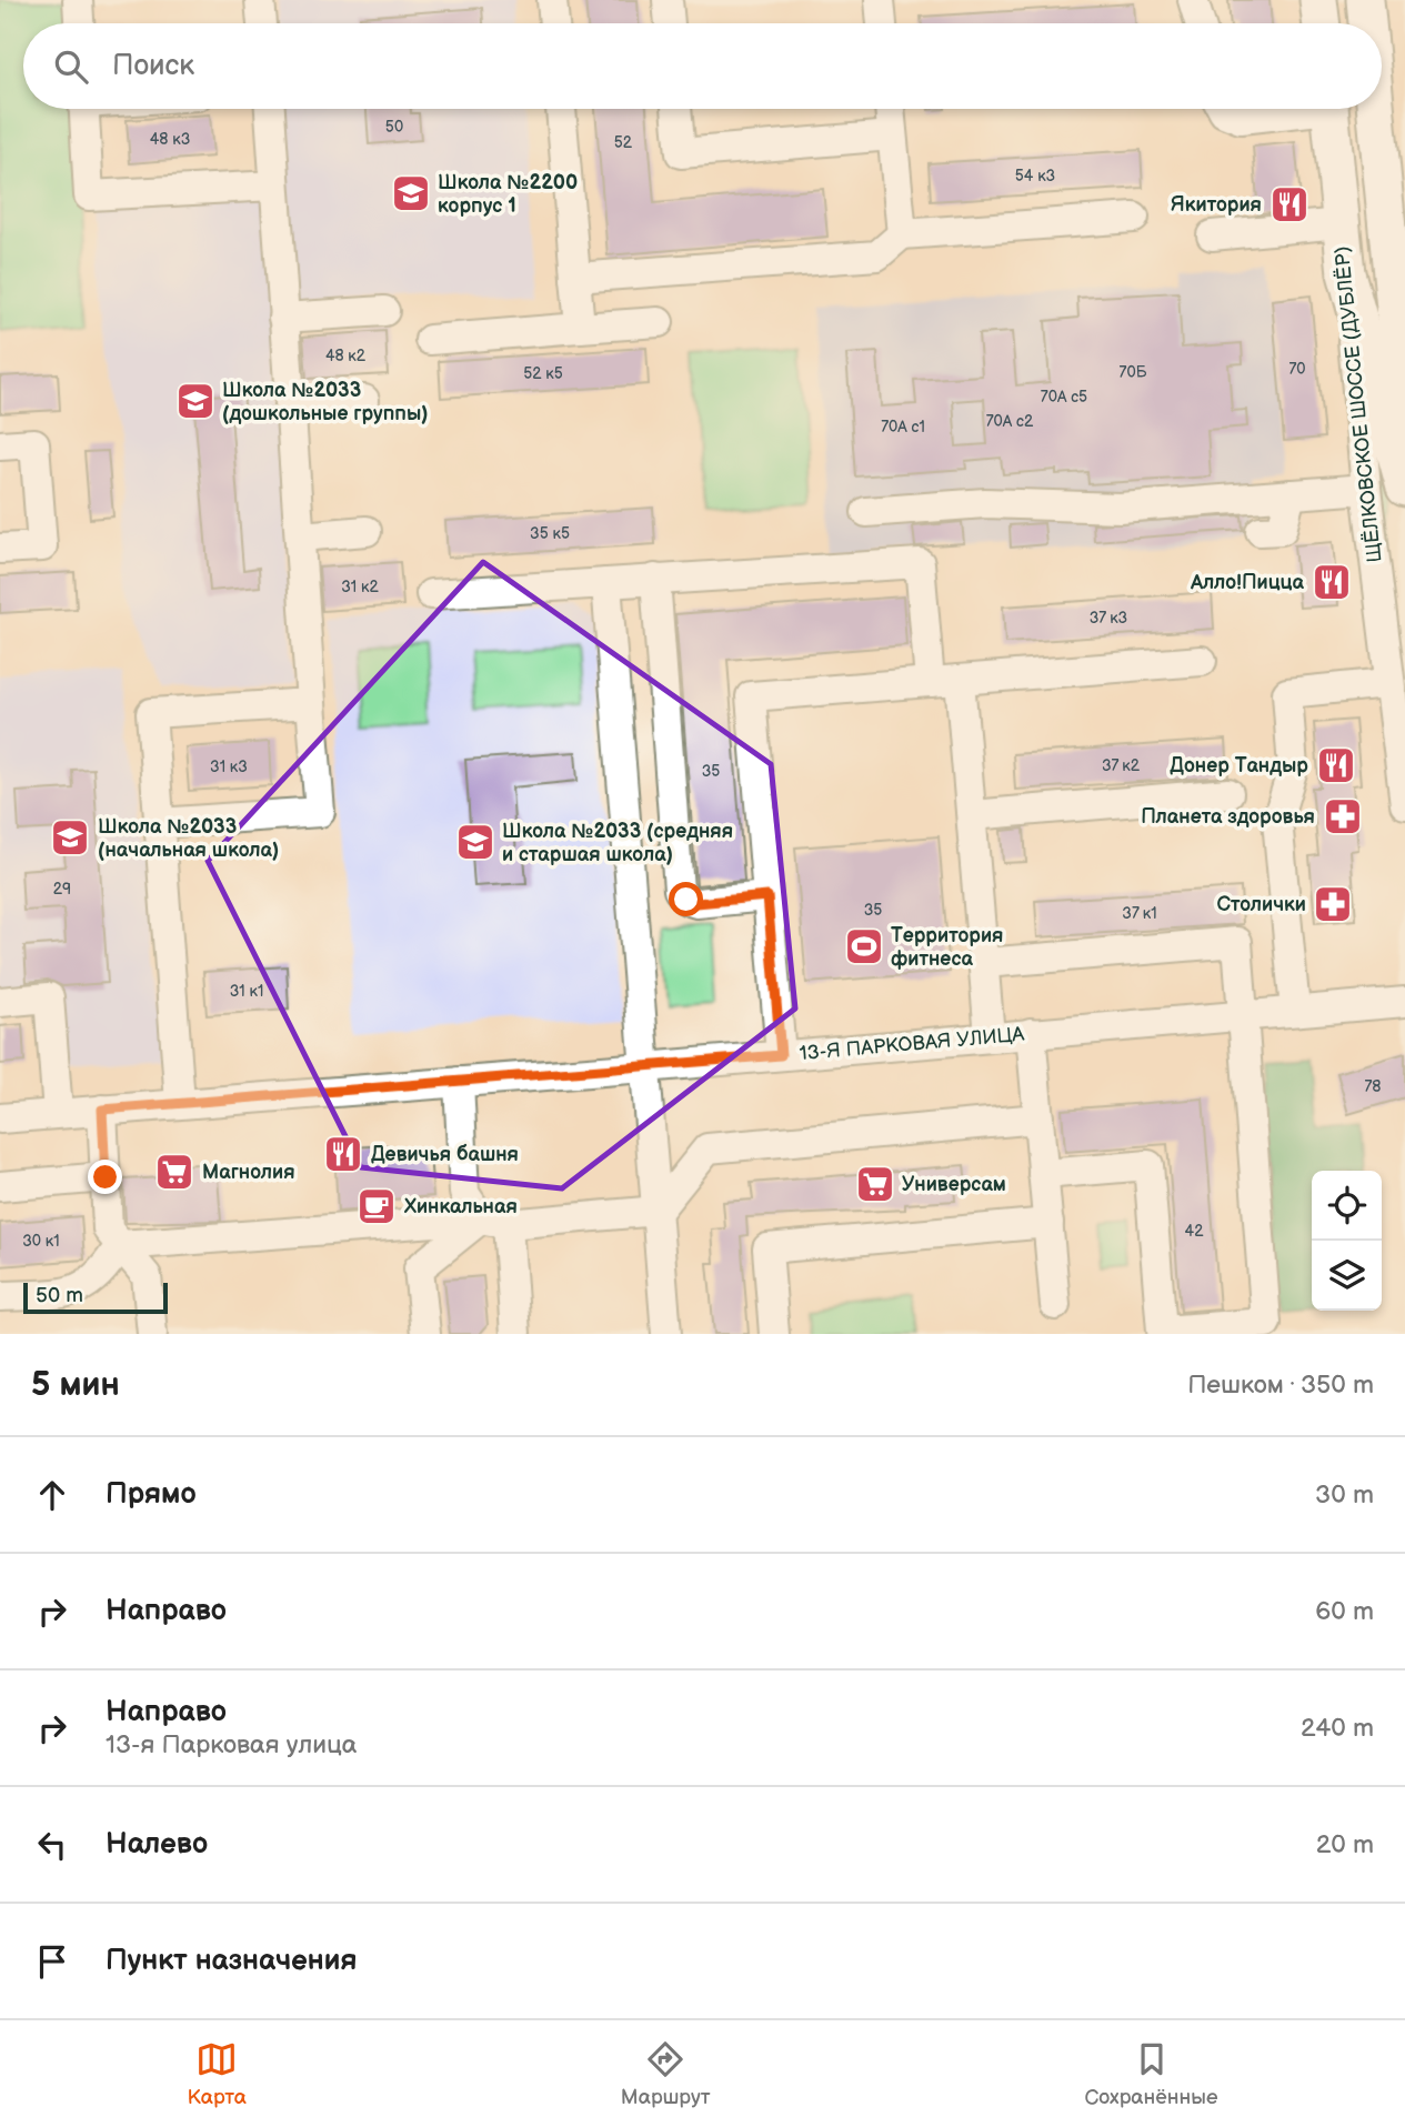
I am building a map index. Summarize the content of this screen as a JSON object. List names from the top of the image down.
{
  "streets": {
    "main road": ["ЩЁЛКОВСКОЕ ШОССЕ (ДУБЛЁР)"],
    "street": ["13-Я ПАРКОВАЯ УЛИЦА"]
  },
  "places": {
    "school or university": [
      "Школа №2200 корпус 1",
      "Школа №2033 (дошкольные группы)",
      "Школа №2033 (начальная школа)",
      "Школа №2033 (средняя и старшая школа)"
    ],
    "restaurant": [
      "Якитория",
      "Алло!Пицца",
      "Донер Тандыр",
      "Девичья башня"
    ],
    "pharmacy": ["Планета здоровья", "Столички"],
    "sports": ["Территория фитнеса"],
    "supermarket": ["Магнолия", "Универсам"],
    "cafe": ["Хинкальная"]
  },
  "house_numbers": [
    "50",
    "48 к3",
    "52",
    "54 к3",
    "48 к2",
    "70",
    "70Б",
    "52 к5",
    "70А с5",
    "70А с2",
    "70А с1",
    "35 к5",
    "31 к2",
    "37 к3",
    "37 к2",
    "31 к3",
    "35",
    "29",
    "35",
    "37 к1",
    "31 к1",
    "78",
    "42",
    "30 к1"
  ],
  "scale_bar": "50 m",
  "page": {
    "search": "Поиск",
    "scale": "50 m",
    "heading": ["5 мин", "Пешком · 350 m"],
    "list": [
      ["Прямо", "30 m"],
      ["Направо", "60 m"],
      ["Направо", "13-я Парковая улица", "240 m"],
      ["Налево", "20 m"],
      "Пункт назначения"
    ],
    "nav": ["Карта", "Маршрут", "Сохранённые"]
  }
}
